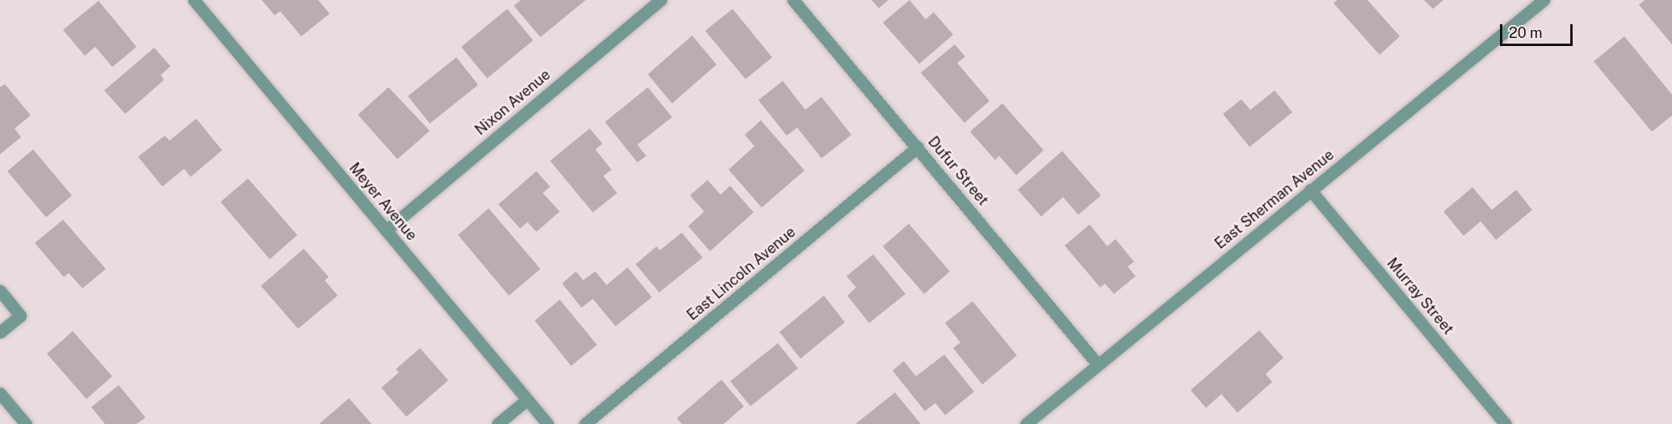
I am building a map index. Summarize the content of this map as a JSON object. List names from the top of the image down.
{
  "streets": {
    "street": [
      "Nixon Avenue",
      "Dufur Street",
      "East Sherman Avenue",
      "Meyer Avenue",
      "East Lincoln Avenue",
      "Murray Street"
    ]
  },
  "crossings": [
    ["Nixon Avenue", "Meyer Avenue"],
    ["Dufur Street", "East Sherman Avenue"],
    ["Dufur Street", "East Lincoln Avenue"],
    ["East Sherman Avenue", "Murray Street"]
  ],
  "scale_bar": "20 m"
}
